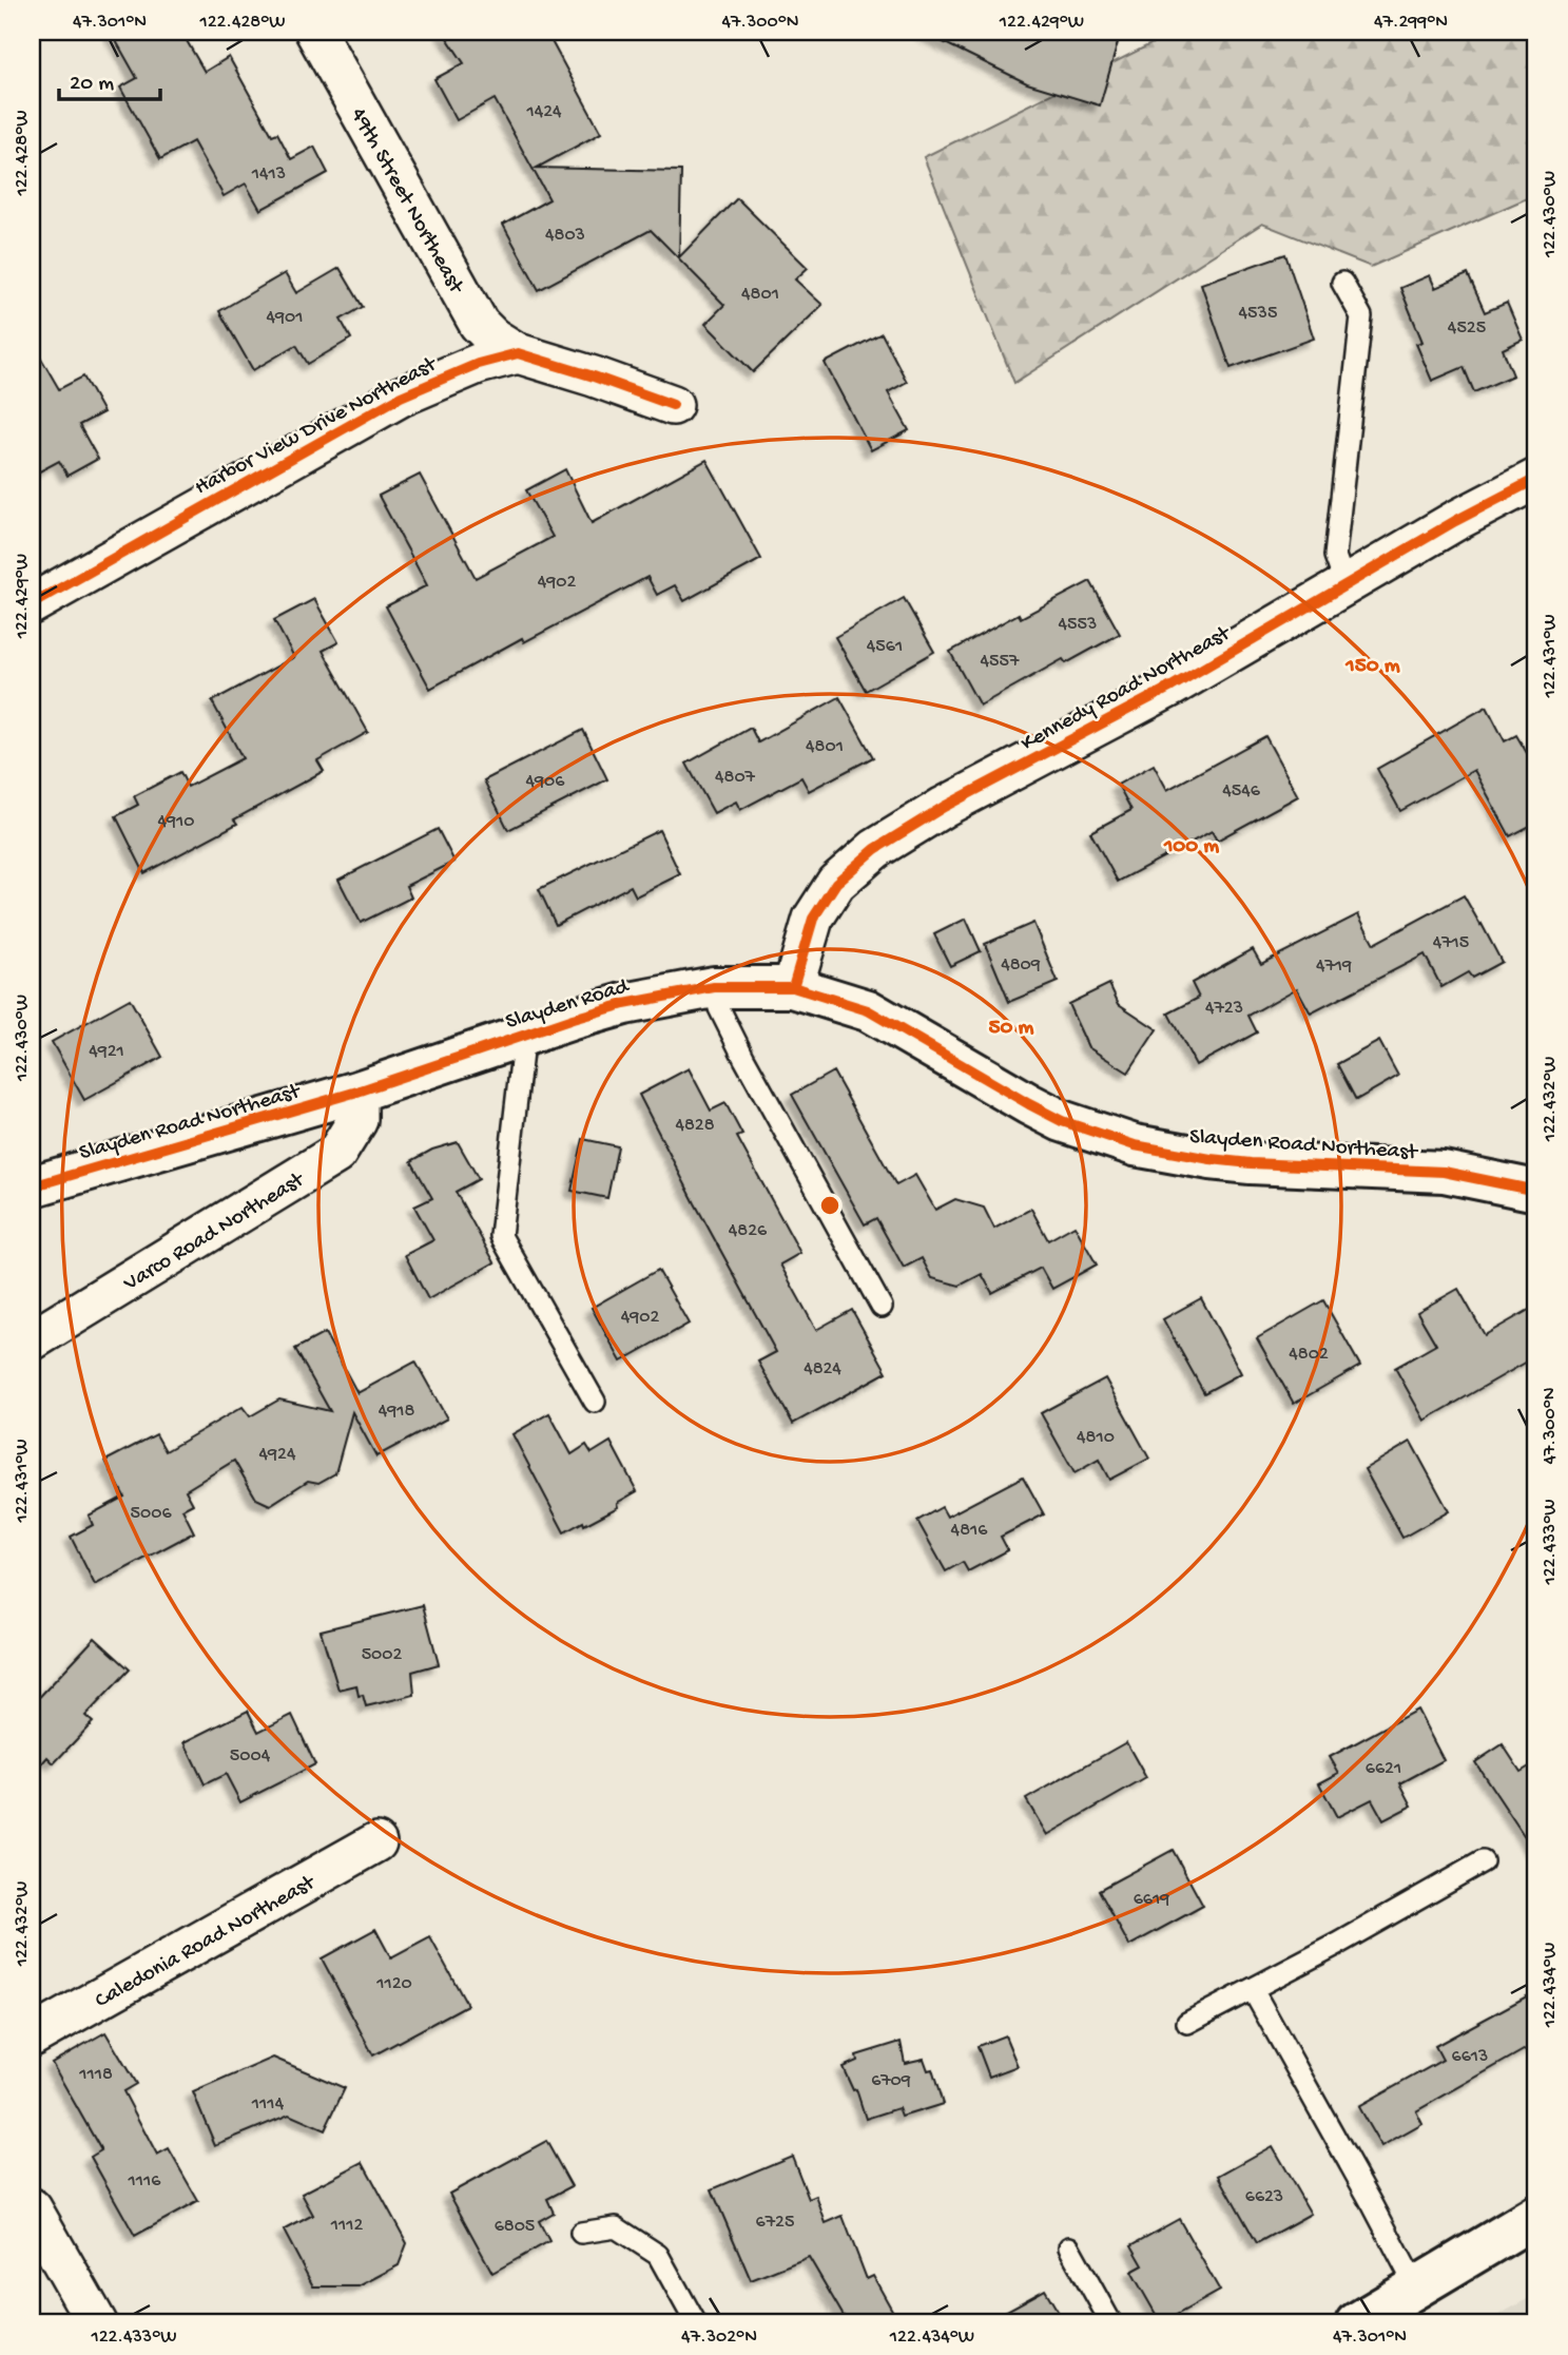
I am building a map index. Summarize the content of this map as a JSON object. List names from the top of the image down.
{
  "streets": {
    "street": [
      "49th Street Northeast",
      "Harbor View Drive Northeast",
      "Kennedy Road Northeast",
      "Slayden Road",
      "Slayden Road Northeast",
      "Varco Road Northeast",
      "Caledonia Road Northeast"
    ]
  },
  "crossings": [
    ["49th Street Northeast", "Harbor View Drive Northeast"],
    ["Kennedy Road Northeast", "Slayden Road"],
    ["Kennedy Road Northeast", "Slayden Road Northeast"],
    ["Slayden Road", "Slayden Road Northeast"],
    ["Slayden Road", "Varco Road Northeast"],
    ["Slayden Road Northeast", "Varco Road Northeast"]
  ],
  "house_numbers": [
    "1424",
    "1413",
    "4803",
    "4801",
    "4535",
    "4901",
    "4525",
    "4902",
    "4553",
    "4561",
    "4557",
    "4801",
    "4807",
    "4906",
    "4546",
    "4910",
    "4715",
    "4809",
    "4719",
    "4723",
    "4921",
    "4828",
    "4826",
    "4902",
    "4802",
    "4824",
    "4918",
    "4810",
    "4924",
    "5006",
    "4816",
    "5002",
    "5004",
    "6621",
    "6619",
    "1120",
    "6613",
    "1118",
    "6709",
    "1114",
    "1116",
    "6623",
    "6725",
    "1112",
    "6805"
  ],
  "scale_bar": "20 m",
  "coordinates": [
    "47.301°N",
    "122.428°W",
    "47.300°N",
    "122.429°W",
    "47.299°N",
    "122.430°W",
    "122.431°W",
    "122.432°W",
    "122.433°W",
    "122.434°W",
    "47.302°N"
  ],
  "rings": ["150 m", "100 m", "50 m"]
}
